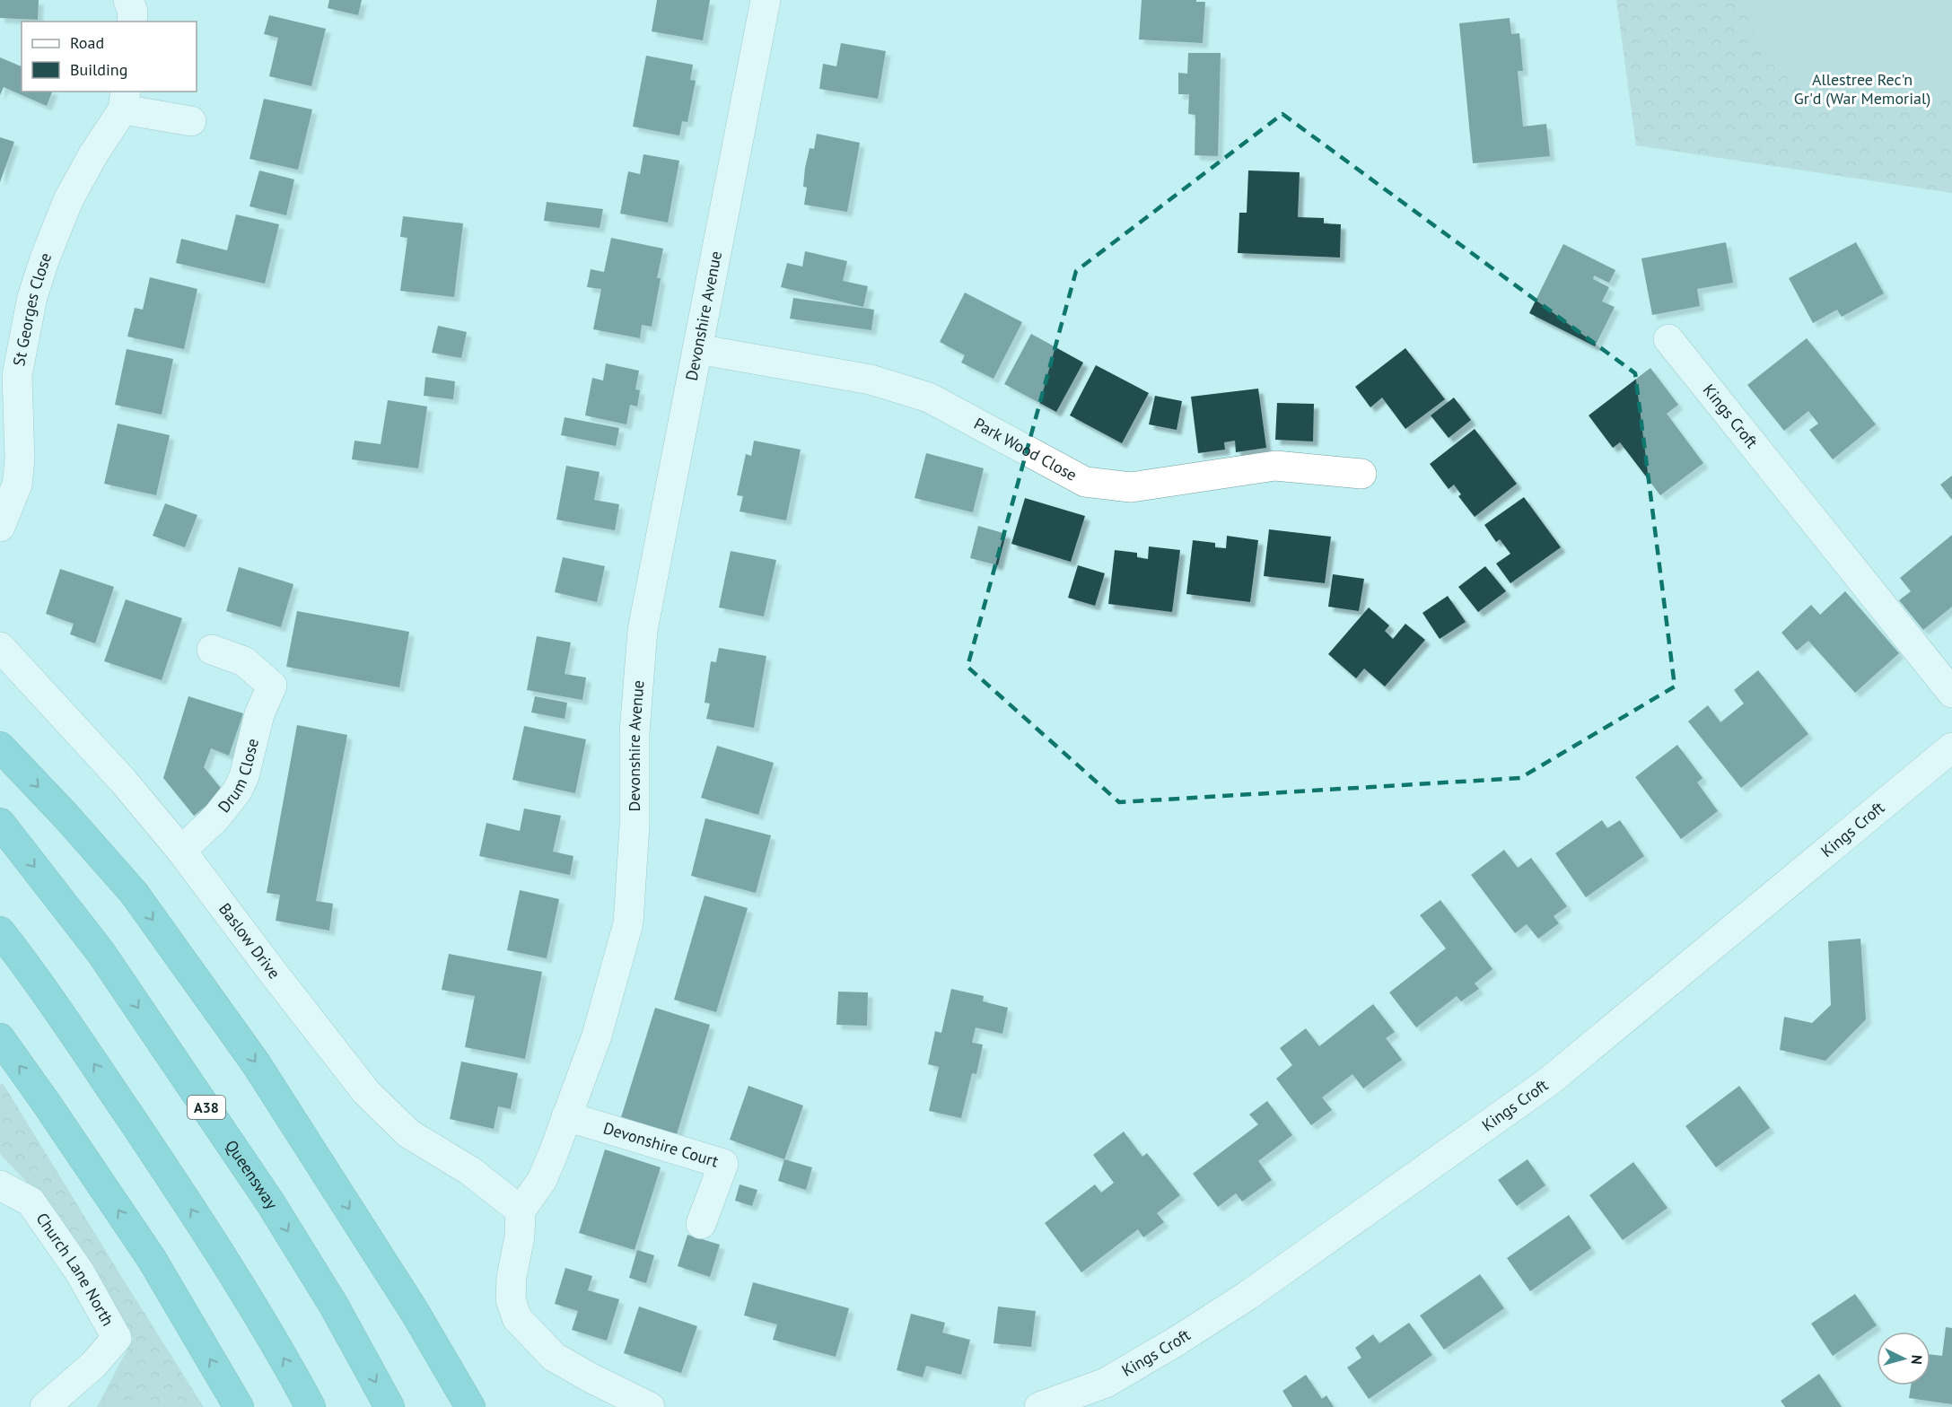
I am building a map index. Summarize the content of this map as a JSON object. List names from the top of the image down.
{
  "streets": {
    "highway": ["A38", "Queensway"],
    "street": [
      "St Georges Close",
      "Devonshire Avenue",
      "Kings Croft",
      "Park Wood Close",
      "Drum Close",
      "Baslow Drive",
      "Devonshire Court",
      "Church Lane North"
    ]
  },
  "crossings": [
    ["Devonshire Avenue", "Park Wood Close"],
    ["Devonshire Avenue", "Baslow Drive"],
    ["Devonshire Avenue", "Devonshire Court"],
    ["Drum Close", "Baslow Drive"]
  ],
  "parks": ["Allestree Rec'n Gr'd (War Memorial)"],
  "legend": ["Road", "Building"],
  "north": "right"
}
